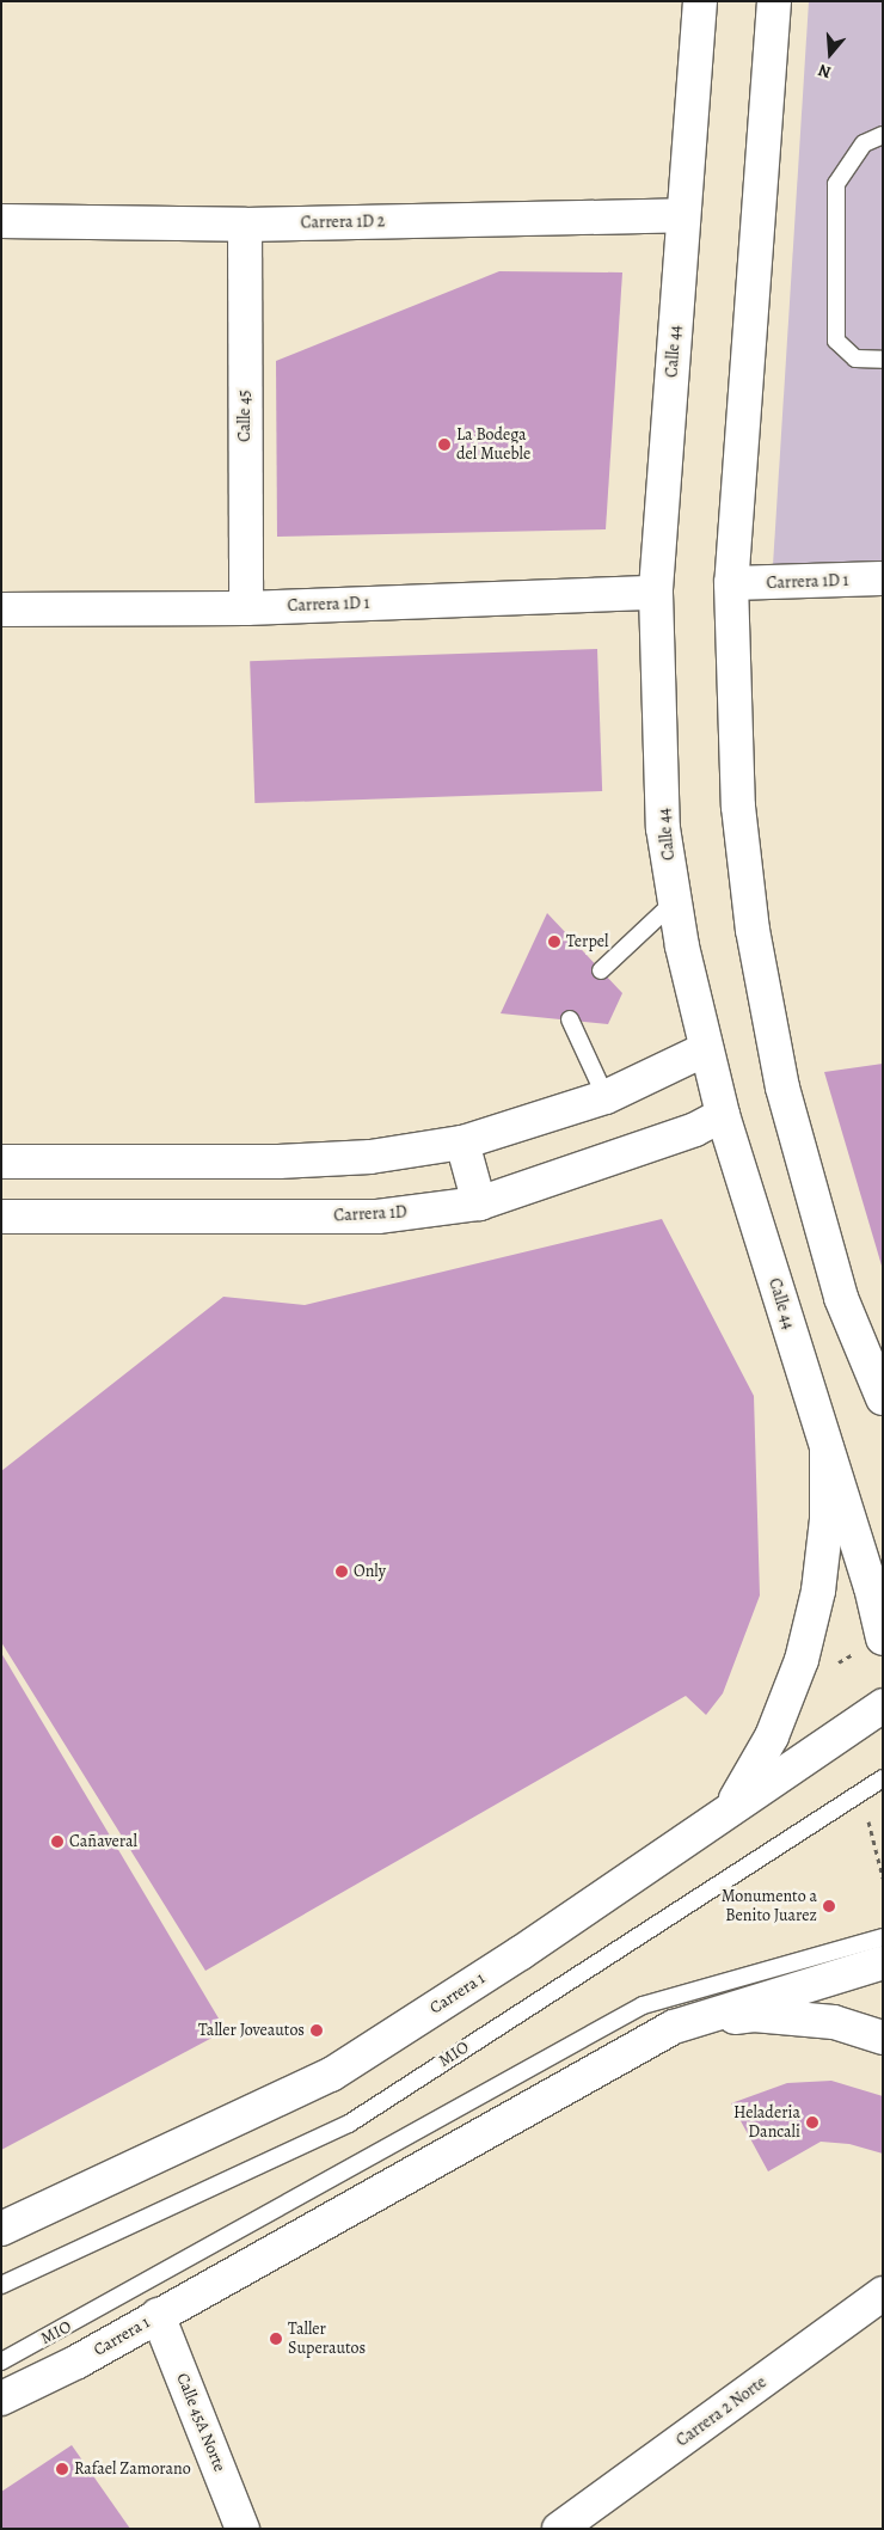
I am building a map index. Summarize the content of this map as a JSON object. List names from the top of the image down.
{
  "streets": {
    "main road": [
      "Carrera 1D 2",
      "Calle 44",
      "Calle 45",
      "Carrera 1D 1",
      "Carrera 1D",
      "Carrera 1",
      "Carrera 2 Norte",
      "Calle 45A Norte"
    ],
    "lane": ["MIO"]
  },
  "crossings": [
    ["Carrera 1D 2", "Calle 44"],
    ["Carrera 1D 2", "Calle 45"],
    ["Calle 44", "Carrera 1D 1"],
    ["Calle 44", "Carrera 1D"],
    ["Calle 45", "Carrera 1D 1"],
    ["Carrera 1", "Calle 45A Norte"]
  ],
  "places": [
    "La Bodega del Mueble",
    "Terpel",
    "Only",
    "Cañaveral",
    "Monumento a Benito Juarez",
    "Taller Joveautos",
    "Heladeria Dancali",
    "Taller Superautos",
    "Rafael Zamorano"
  ],
  "north": "bottom"
}
